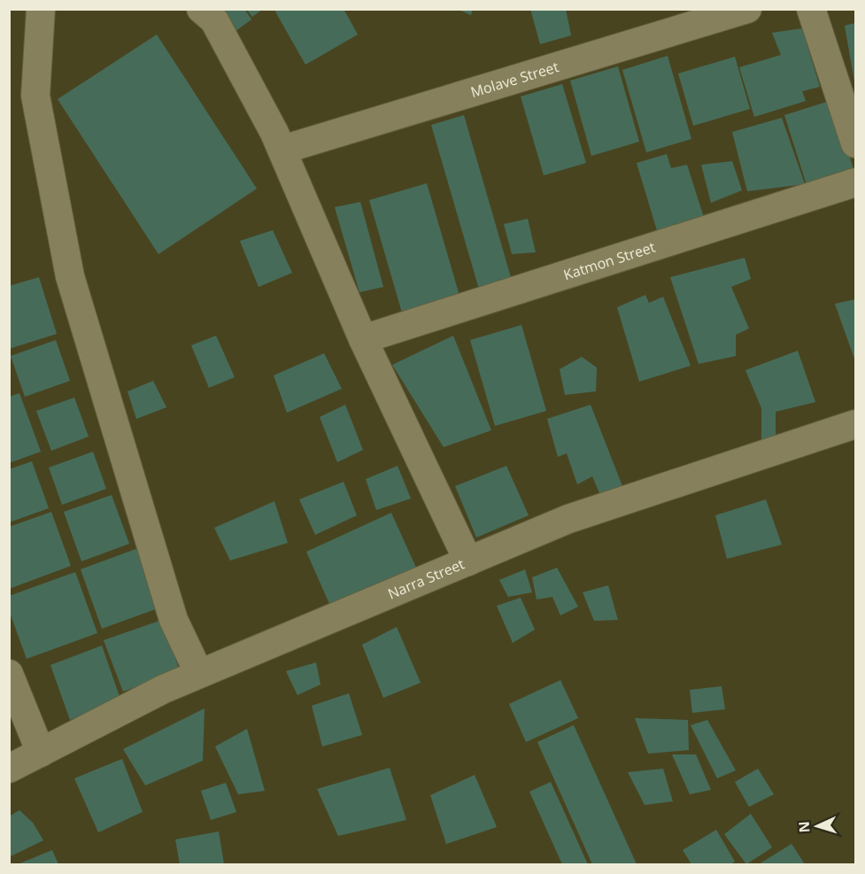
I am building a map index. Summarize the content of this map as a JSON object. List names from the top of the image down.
{
  "streets": {
    "street": ["Molave Street", "Katmon Street", "Narra Street"]
  },
  "north": "left"
}
